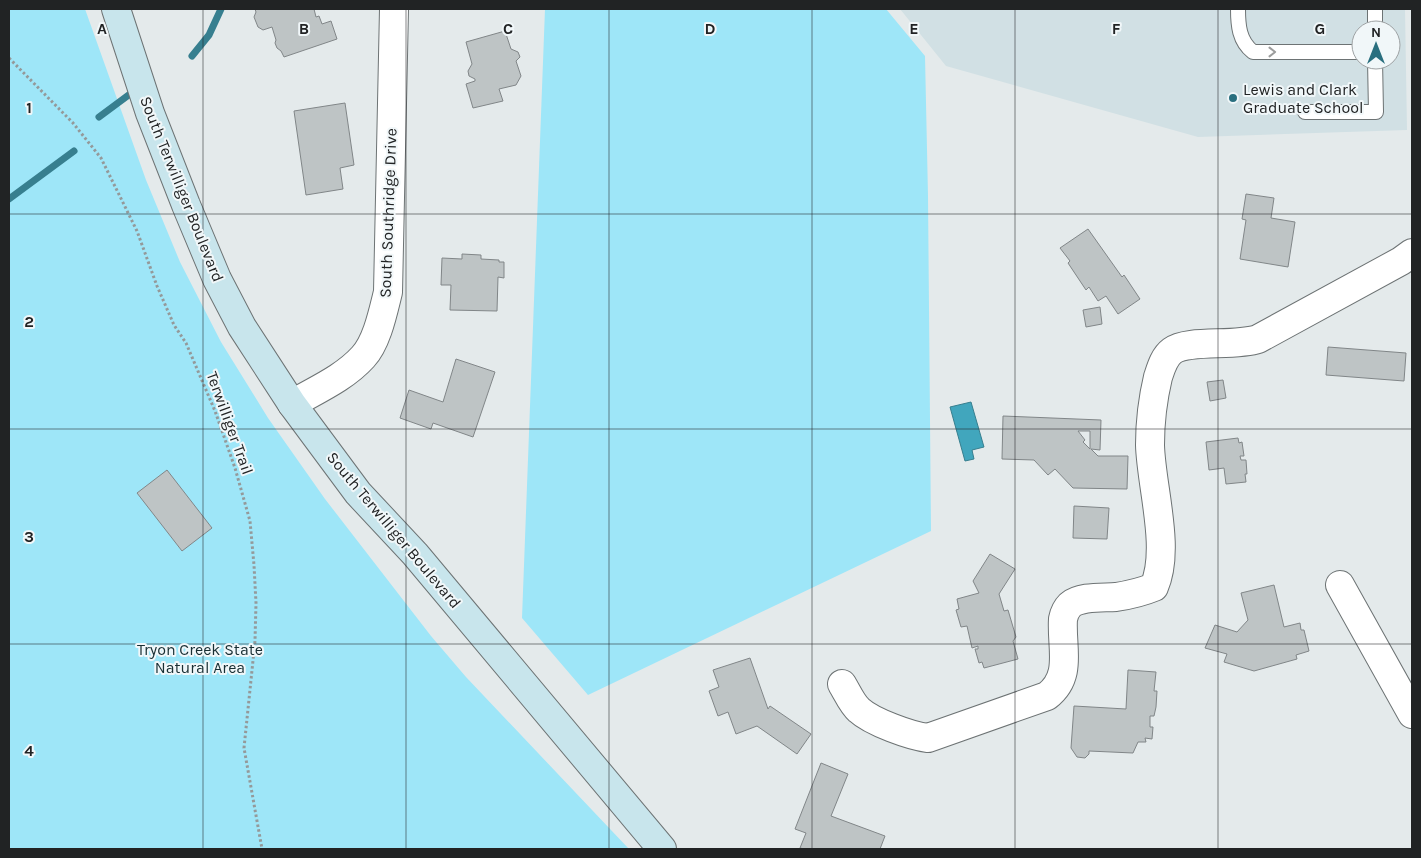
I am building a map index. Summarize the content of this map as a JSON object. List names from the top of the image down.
{
  "streets": {
    "main road": ["South Terwilliger Boulevard"],
    "street": ["South Southridge Drive"],
    "path": ["Terwilliger Trail"]
  },
  "crossings": [
    ["South Terwilliger Boulevard", "South Southridge Drive"]
  ],
  "parks": ["Tryon Creek State Natural Area"],
  "places": ["Lewis and Clark Graduate School"],
  "north": "top",
  "grid": {
    "columns": [
      "A",
      "B",
      "C",
      "D",
      "E",
      "F",
      "G"
    ],
    "rows": [
      "1",
      "2",
      "3",
      "4"
    ]
  }
}
